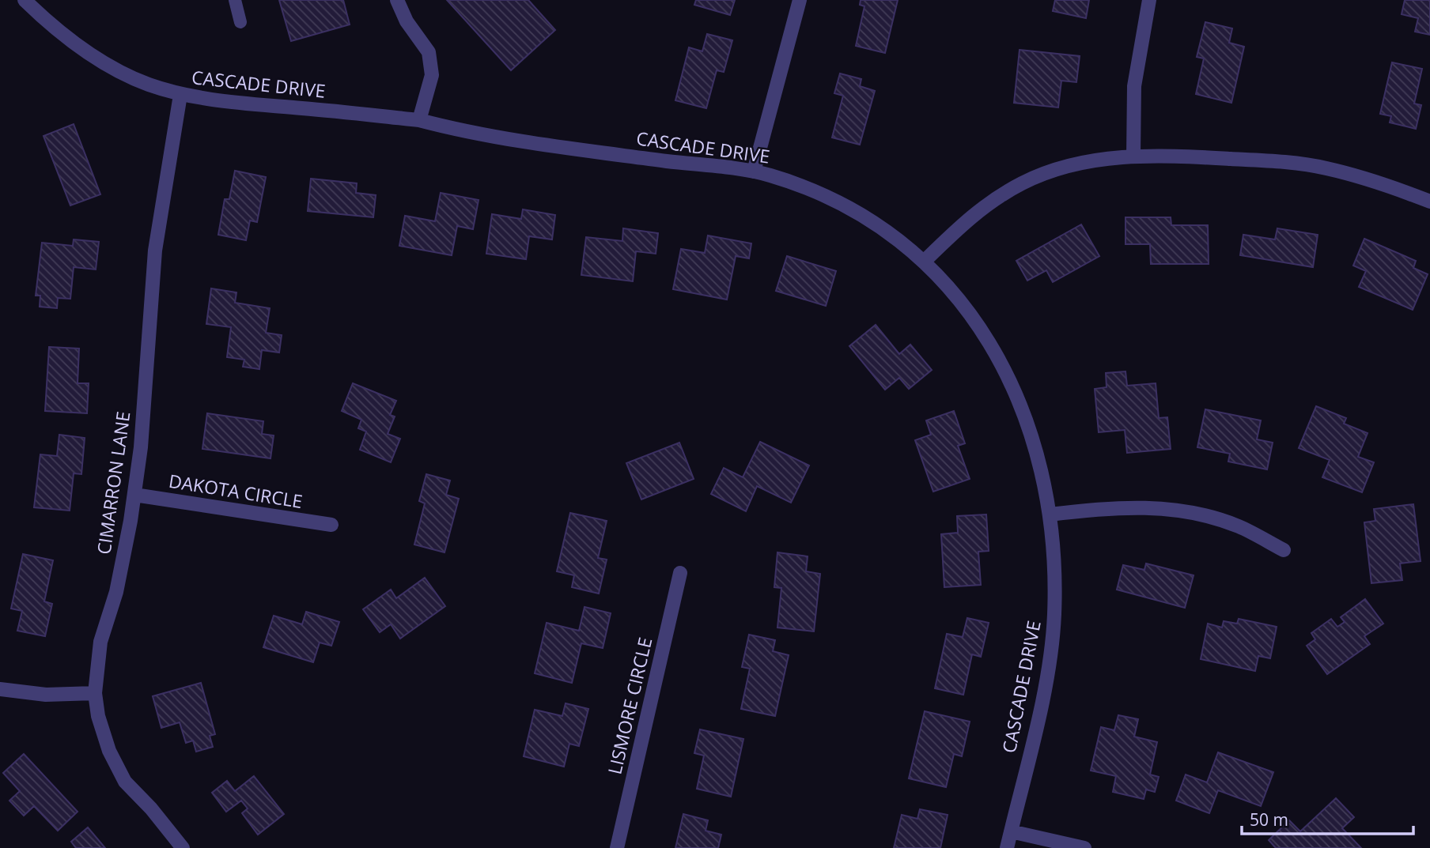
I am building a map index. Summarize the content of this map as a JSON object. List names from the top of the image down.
{
  "streets": {
    "street": [
      "CASCADE DRIVE",
      "CIMARRON LANE",
      "DAKOTA CIRCLE",
      "LISMORE CIRCLE"
    ]
  },
  "crossings": [
    ["CASCADE DRIVE", "CIMARRON LANE"],
    ["CIMARRON LANE", "DAKOTA CIRCLE"]
  ],
  "scale_bar": "50 m"
}
